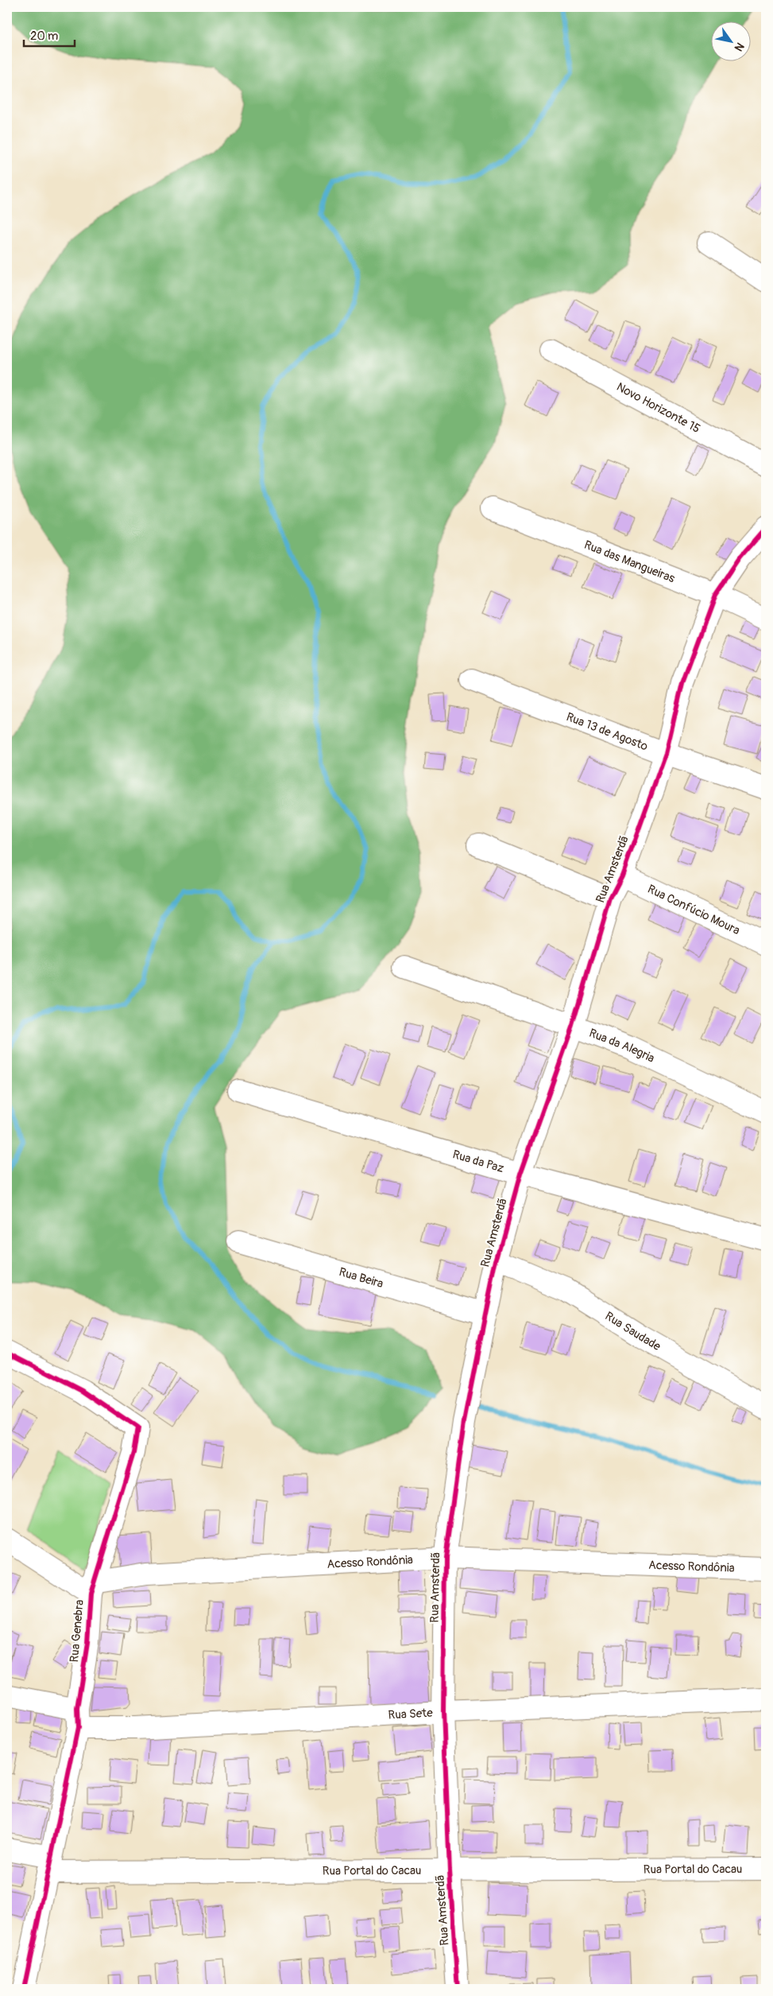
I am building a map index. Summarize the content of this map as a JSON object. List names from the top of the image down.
{
  "streets": {
    "street": [
      "Novo Horizonte 15",
      "Rua das Mangueiras",
      "Rua 13 de Agosto",
      "Rua Amsterdã",
      "Rua Confúcio Moura",
      "Rua da Alegria",
      "Rua da Paz",
      "Rua Beira",
      "Rua Saudade",
      "Acesso Rondônia",
      "Rua Genebra",
      "Rua Sete",
      "Rua Portal do Cacau"
    ]
  },
  "crossings": [
    ["Rua das Mangueiras", "Rua Amsterdã"],
    ["Rua 13 de Agosto", "Rua Amsterdã"],
    ["Rua Amsterdã", "Rua Confúcio Moura"],
    ["Rua Amsterdã", "Rua da Alegria"],
    ["Rua Amsterdã", "Rua da Paz"],
    ["Rua Amsterdã", "Rua Beira"],
    ["Rua Amsterdã", "Rua Saudade"],
    ["Rua Amsterdã", "Acesso Rondônia"],
    ["Rua Amsterdã", "Rua Sete"],
    ["Rua Amsterdã", "Rua Portal do Cacau"],
    ["Acesso Rondônia", "Rua Genebra"],
    ["Rua Genebra", "Rua Sete"],
    ["Rua Genebra", "Rua Portal do Cacau"]
  ],
  "scale_bar": "20 m",
  "north": "bottom right"
}
